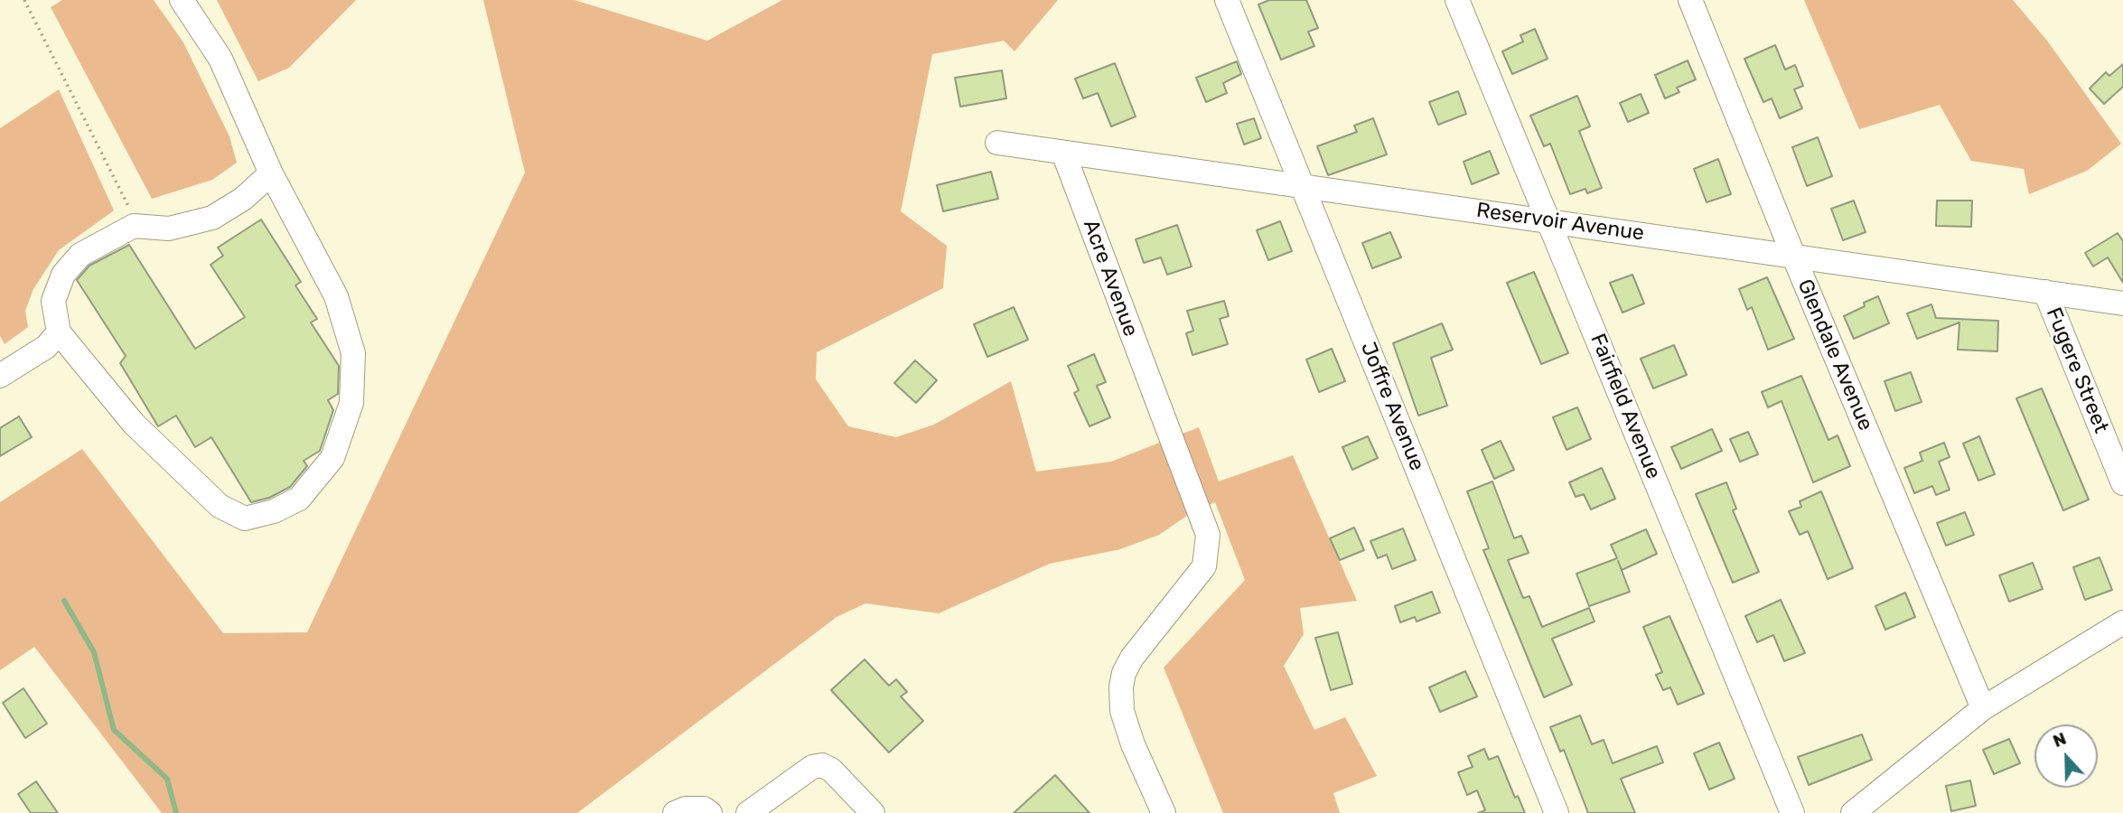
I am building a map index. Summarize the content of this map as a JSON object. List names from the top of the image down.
{
  "streets": {
    "street": [
      "Reservoir Avenue",
      "Acre Avenue",
      "Glendale Avenue",
      "Fugere Street",
      "Joffre Avenue",
      "Fairfield Avenue"
    ]
  },
  "crossings": [
    ["Reservoir Avenue", "Acre Avenue"],
    ["Reservoir Avenue", "Glendale Avenue"],
    ["Reservoir Avenue", "Fugere Street"],
    ["Reservoir Avenue", "Joffre Avenue"],
    ["Reservoir Avenue", "Fairfield Avenue"]
  ],
  "north": "top"
}
